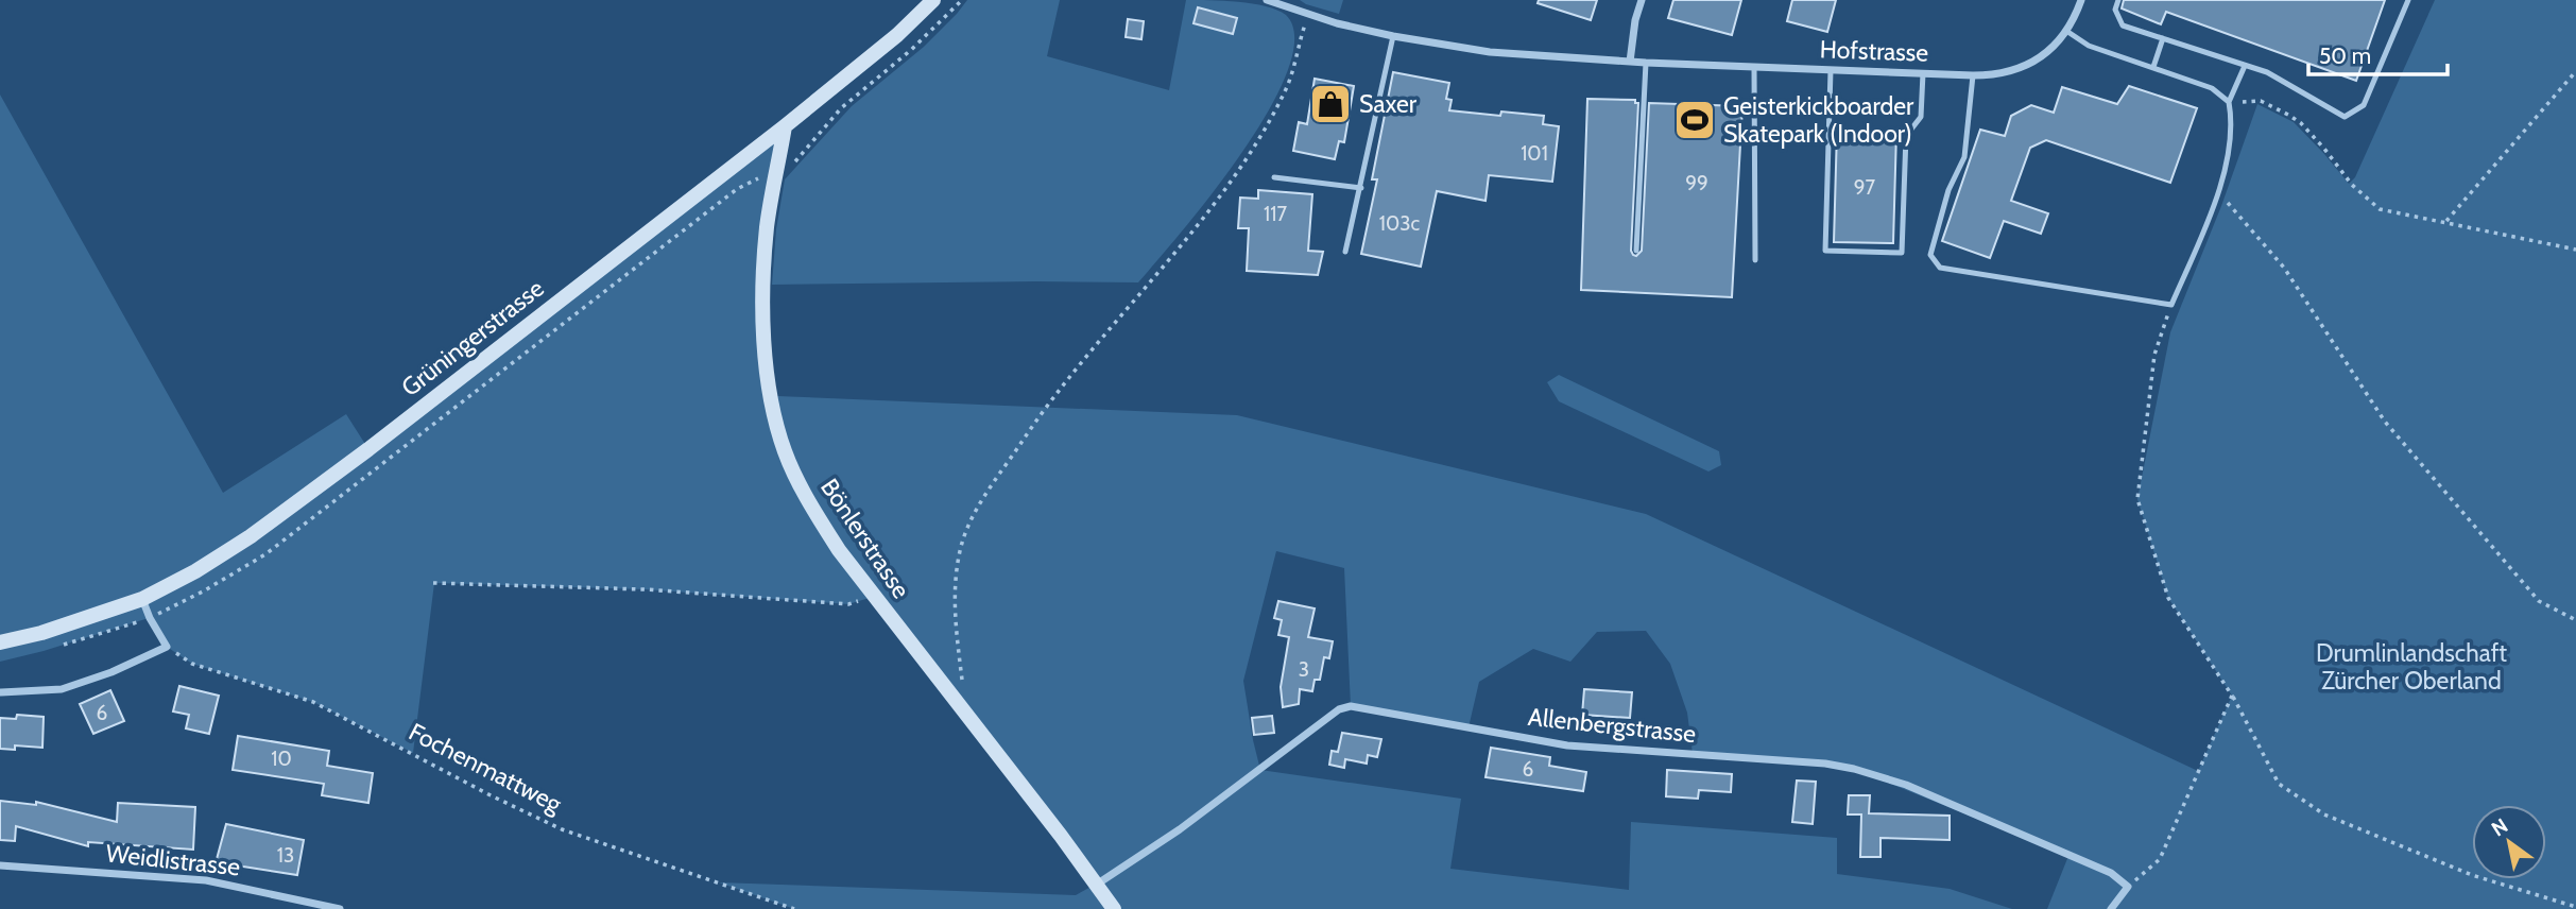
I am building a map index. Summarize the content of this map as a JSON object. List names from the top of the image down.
{
  "streets": {
    "main road": ["Grüningerstrasse", "Bönlerstrasse"],
    "street": ["Hofstrasse", "Allenbergstrasse", "Weidlistrasse"],
    "path": ["Fochenmattweg"]
  },
  "crossings": [
    ["Grüningerstrasse", "Bönlerstrasse"],
    ["Bönlerstrasse", "Allenbergstrasse"]
  ],
  "parks": ["Drumlinlandschaft Zürcher Oberland"],
  "places": {
    "shop": ["Saxer"],
    "sports": ["Geisterkickboarder Skatepark (Indoor)"]
  },
  "house_numbers": [
    "101",
    "99",
    "97",
    "117",
    "103c",
    "3",
    "6",
    "10",
    "6",
    "13"
  ],
  "scale_bar": "50 m",
  "north": "top left"
}
